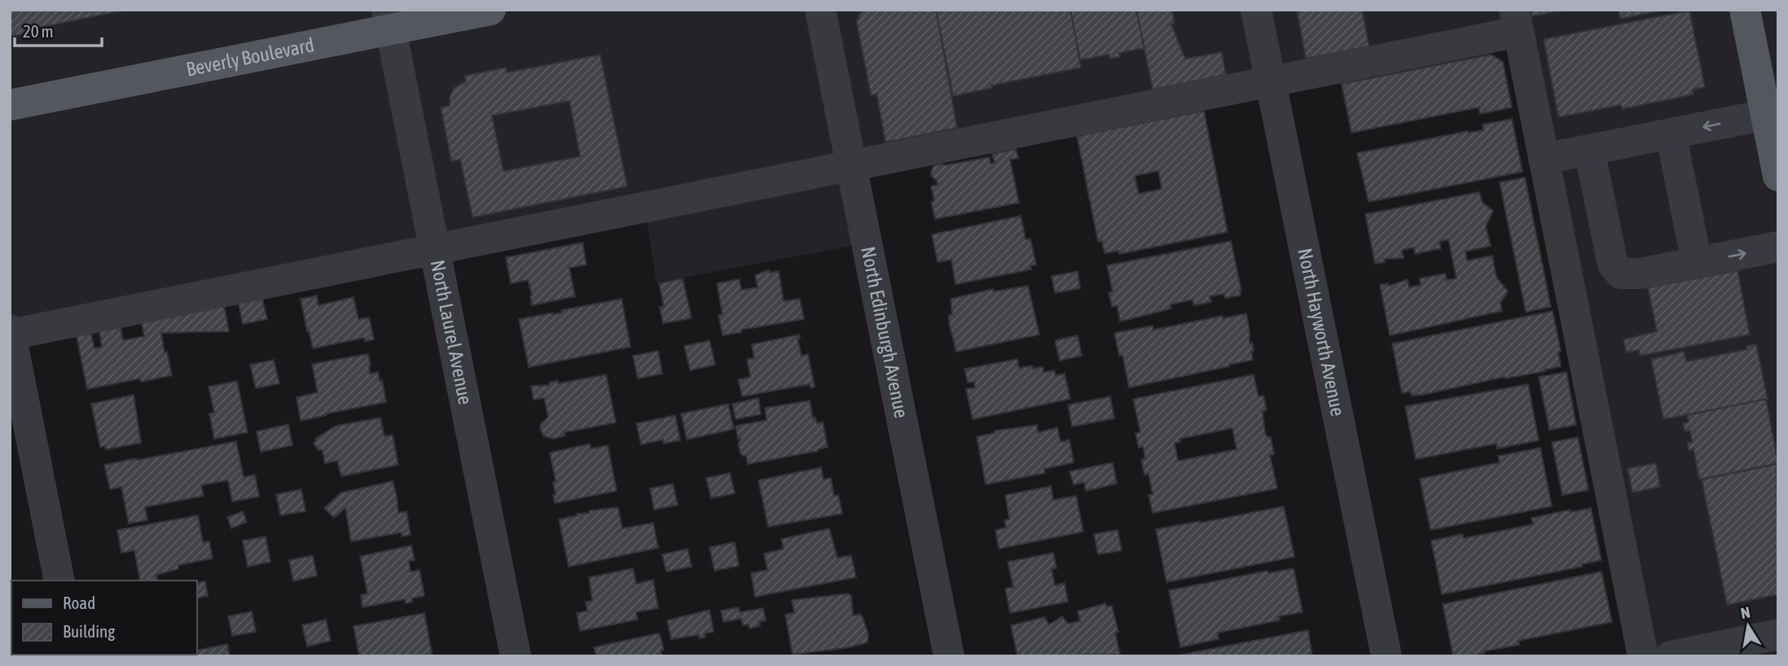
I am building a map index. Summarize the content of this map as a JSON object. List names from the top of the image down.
{
  "streets": {
    "main road": ["Beverly Boulevard"],
    "street": ["North Laurel Avenue", "North Edinburgh Avenue", "North Hayworth Avenue"]
  },
  "crossings": [
    ["Beverly Boulevard", "North Laurel Avenue"]
  ],
  "legend": ["Road", "Building"],
  "scale_bar": "20 m",
  "north": "top"
}
